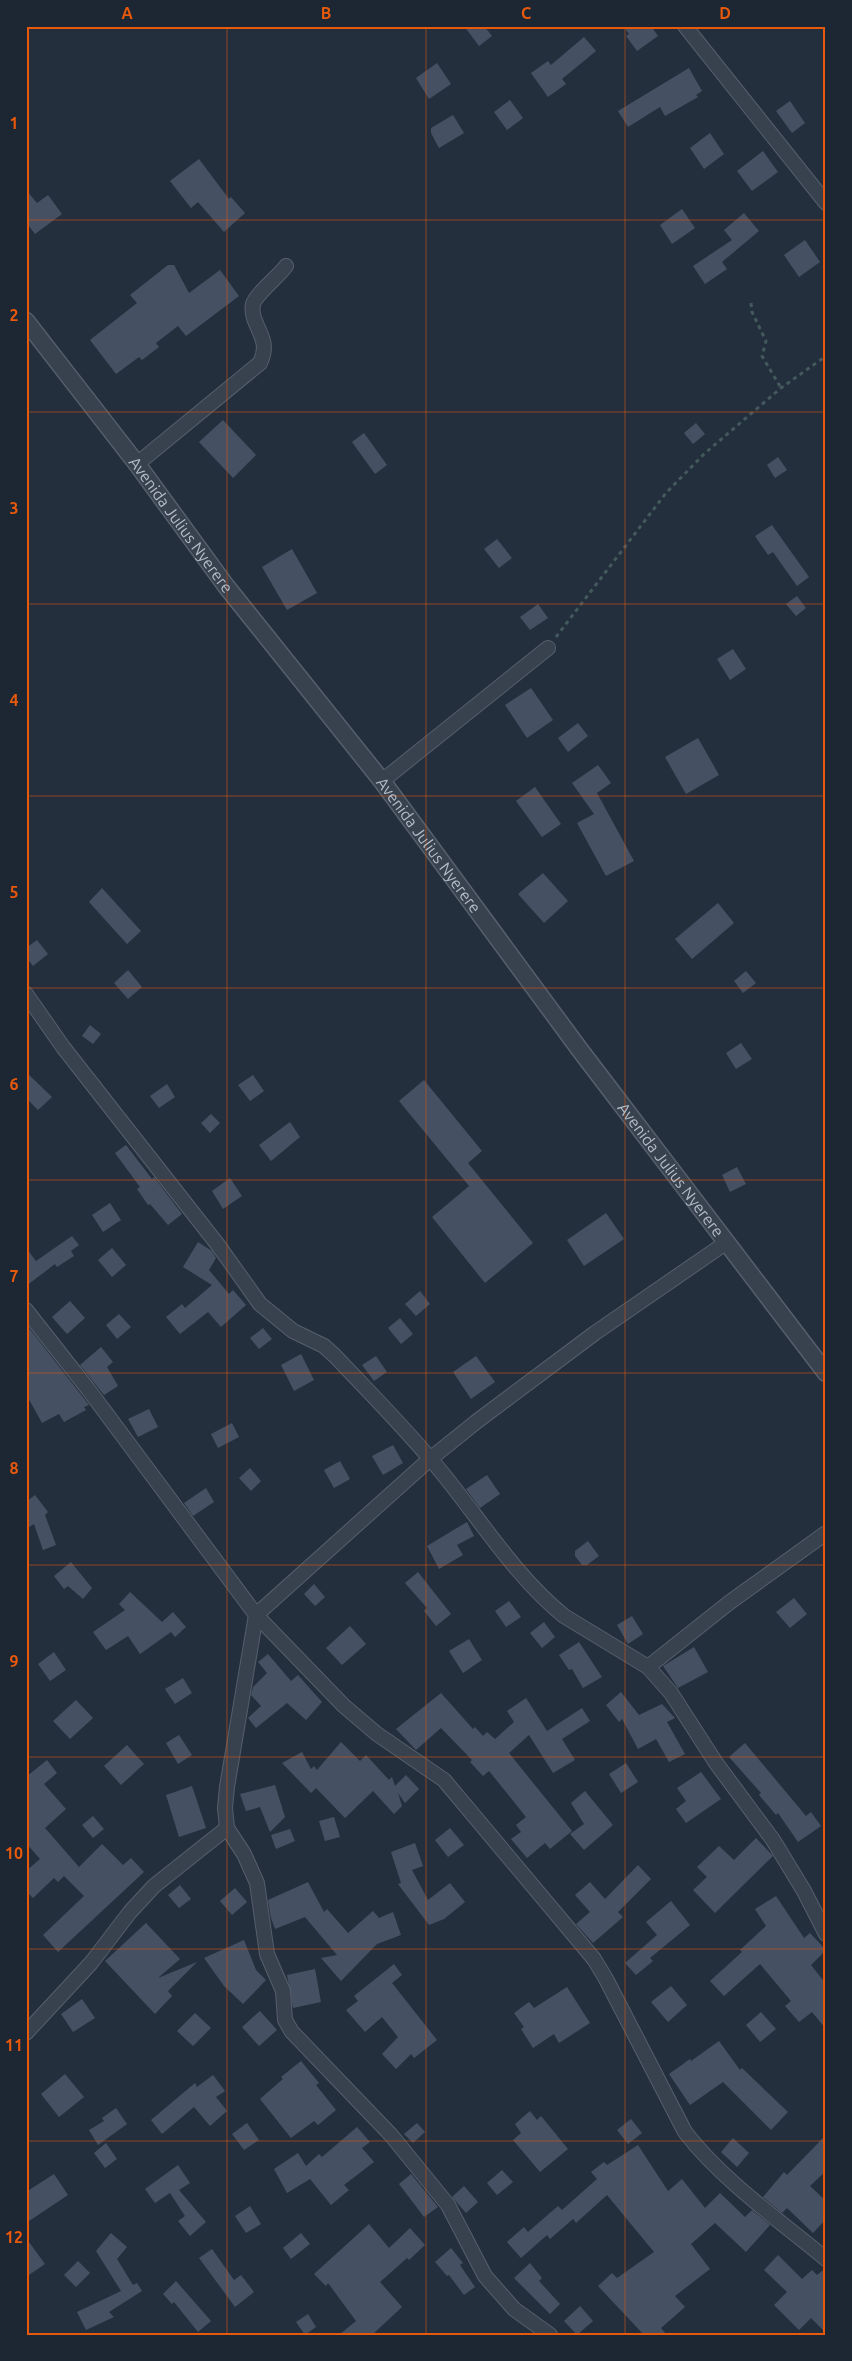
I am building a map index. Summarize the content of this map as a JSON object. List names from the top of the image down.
{
  "streets": {
    "street": ["Avenida Julius Nyerere"]
  },
  "grid": {
    "columns": [
      "A",
      "B",
      "C",
      "D"
    ],
    "rows": [
      "1",
      "2",
      "3",
      "4",
      "5",
      "6",
      "7",
      "8",
      "9",
      "10",
      "11",
      "12"
    ]
  }
}
